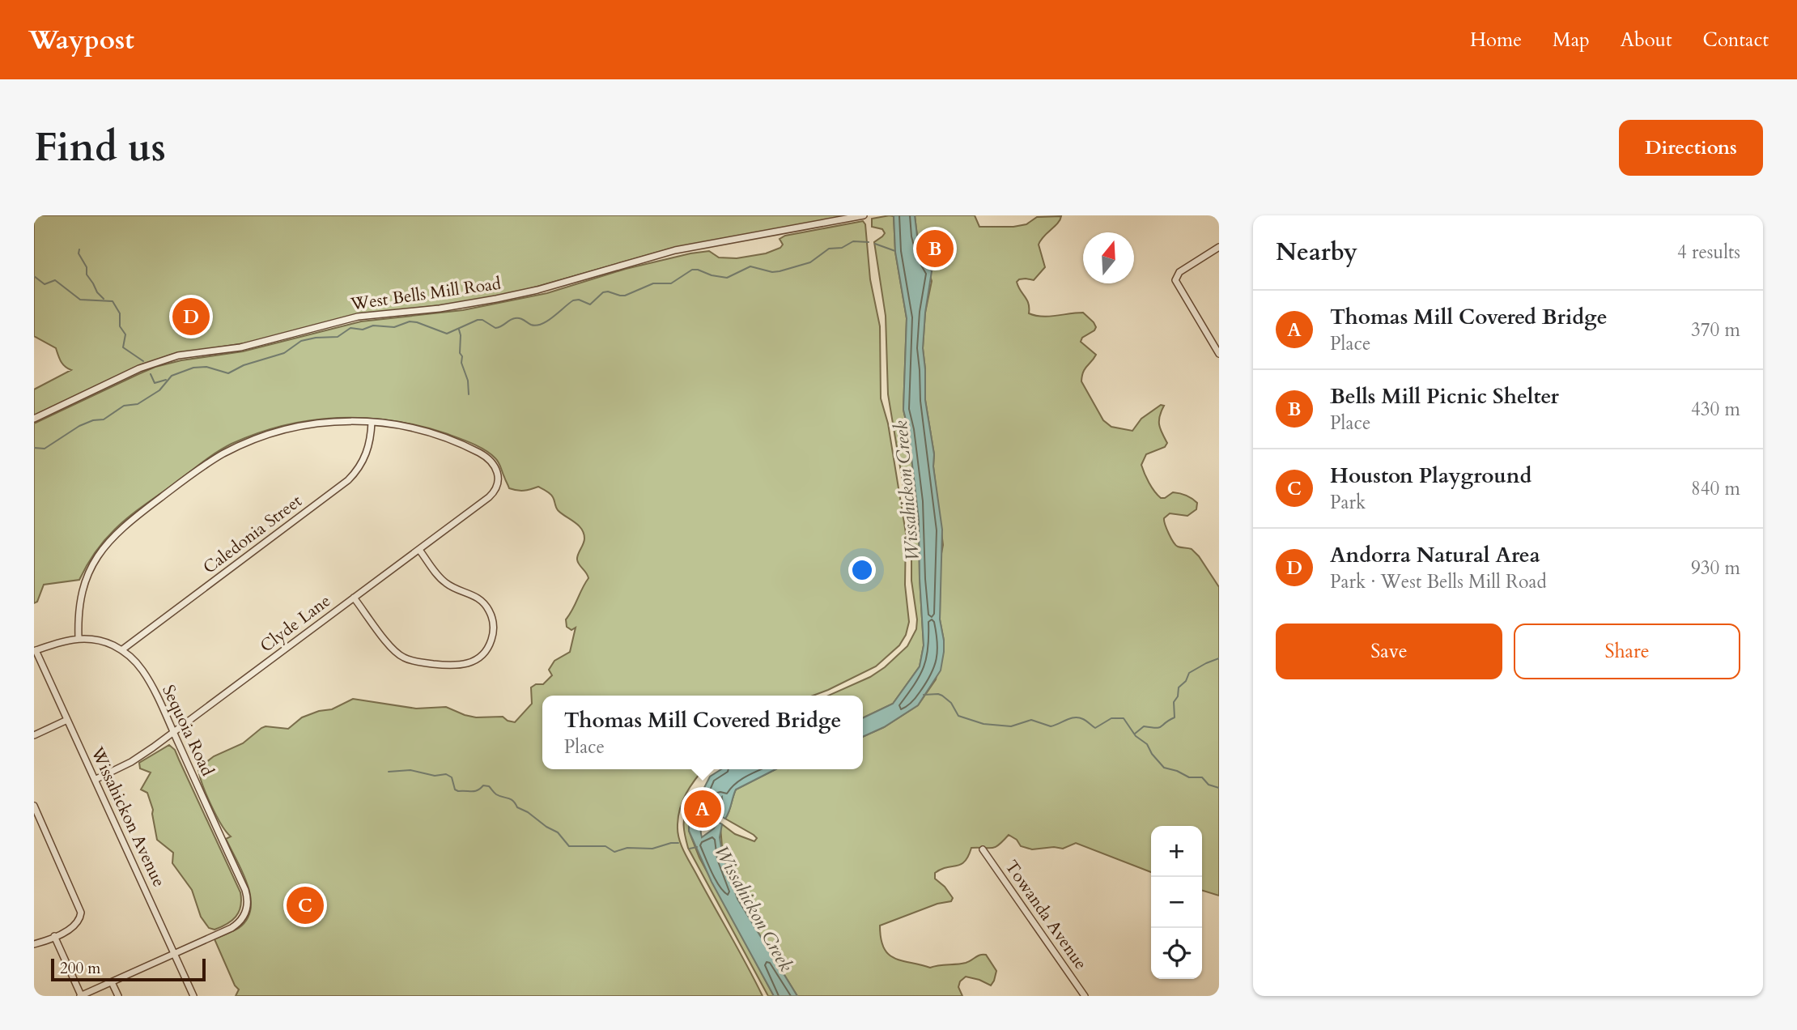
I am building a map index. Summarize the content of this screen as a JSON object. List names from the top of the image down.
{
  "streets": {
    "street": [
      "West Bells Mill Road",
      "Caledonia Street",
      "Clyde Lane",
      "Sequoia Road",
      "Wissahickon Avenue",
      "Towanda Avenue"
    ]
  },
  "crossings": [
    ["Caledonia Street", "Clyde Lane"],
    ["Caledonia Street", "Sequoia Road"],
    ["Clyde Lane", "Sequoia Road"],
    ["Clyde Lane", "Wissahickon Avenue"],
    ["Sequoia Road", "Wissahickon Avenue"]
  ],
  "water": ["Wissahickon Creek"],
  "scale_bar": "200 m",
  "north": "top",
  "page": {
    "header": "Waypost",
    "nav": [
      "Home",
      "Map",
      "About",
      "Contact"
    ],
    "buttons": [
      "Directions",
      ["Save", "Share"]
    ],
    "title": "Find us",
    "heading": ["Nearby", "4 results"],
    "pins": [
      "B",
      "D",
      "A",
      "C"
    ],
    "list": [
      {
        "mark": "A",
        "name": "Thomas Mill Covered Bridge",
        "note": "Place",
        "value": "370 m"
      },
      {
        "mark": "B",
        "name": "Bells Mill Picnic Shelter",
        "note": "Place",
        "value": "430 m"
      },
      {
        "mark": "C",
        "name": "Houston Playground",
        "note": "Park",
        "value": "840 m"
      },
      {
        "mark": "D",
        "name": "Andorra Natural Area",
        "note": "Park · West Bells Mill Road",
        "value": "930 m"
      }
    ],
    "popup": ["Thomas Mill Covered Bridge", "Place"],
    "map_buttons": ["+", "−"],
    "scale": "200 m"
  }
}
